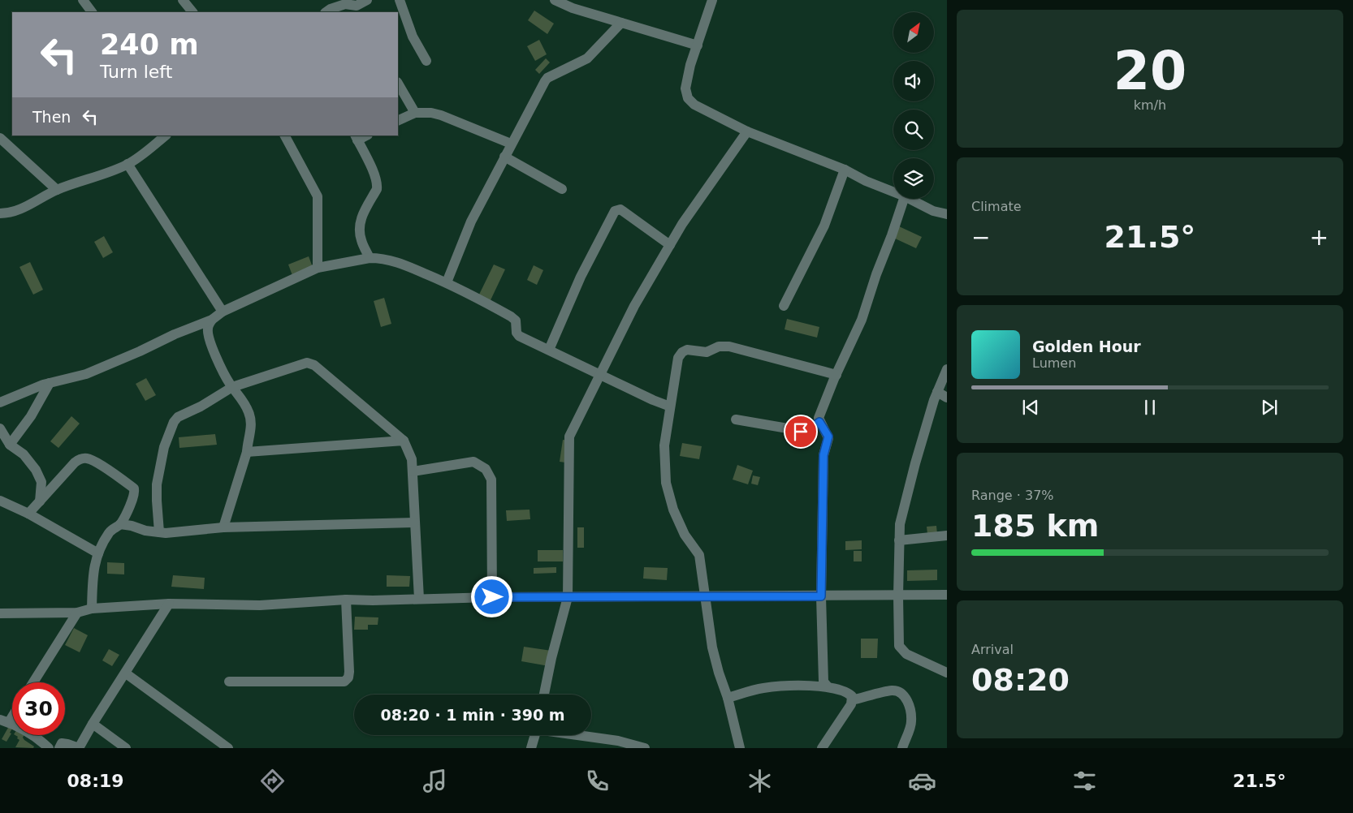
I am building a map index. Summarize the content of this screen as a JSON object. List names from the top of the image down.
{
  "north": "top right",
  "page": {
    "tile": [
      ["20", "km/h"],
      "Climate",
      ["Range · 37%", "185 km"],
      ["Arrival", "08:20"]
    ],
    "turn": ["240 m", "Turn left"],
    "then": "Then",
    "heat": ["−", "21.5°", "+"],
    "song": ["Golden Hour", "Lumen"],
    "limit": "30",
    "trip": "08:20 · 1 min · 390 m",
    "tabs": ["08:19", "21.5°"]
  }
}
